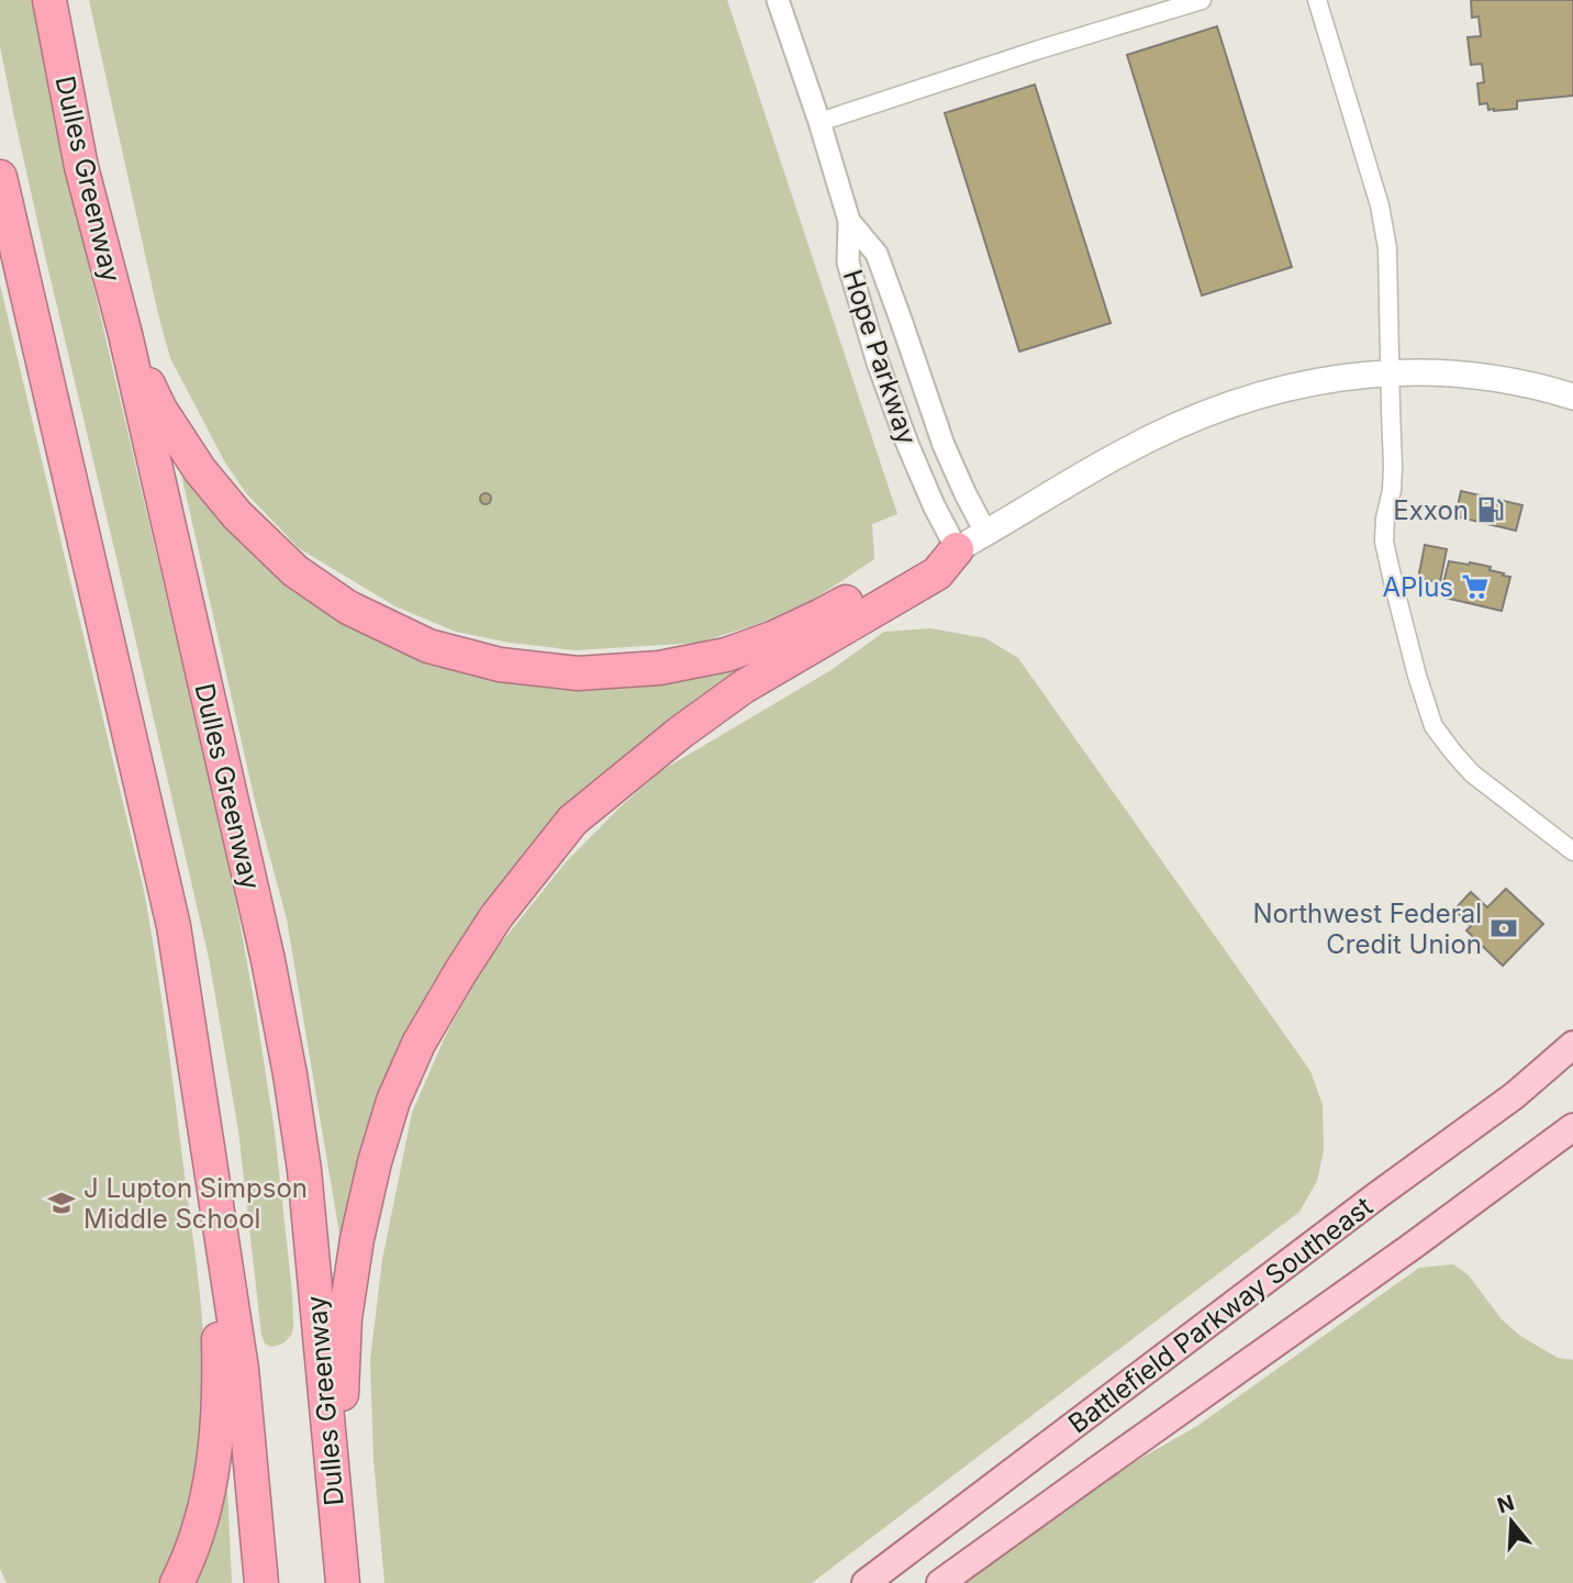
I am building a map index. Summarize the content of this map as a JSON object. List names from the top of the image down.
{
  "streets": {
    "highway": ["Dulles Greenway"],
    "main road": ["Battlefield Parkway Southeast"],
    "street": ["Hope Parkway"]
  },
  "places": {
    "fuel station": ["Exxon"],
    "supermarket": ["APlus"],
    "bank": ["Northwest Federal Credit Union"],
    "school or university": ["J Lupton Simpson Middle School"]
  },
  "north": "top"
}
